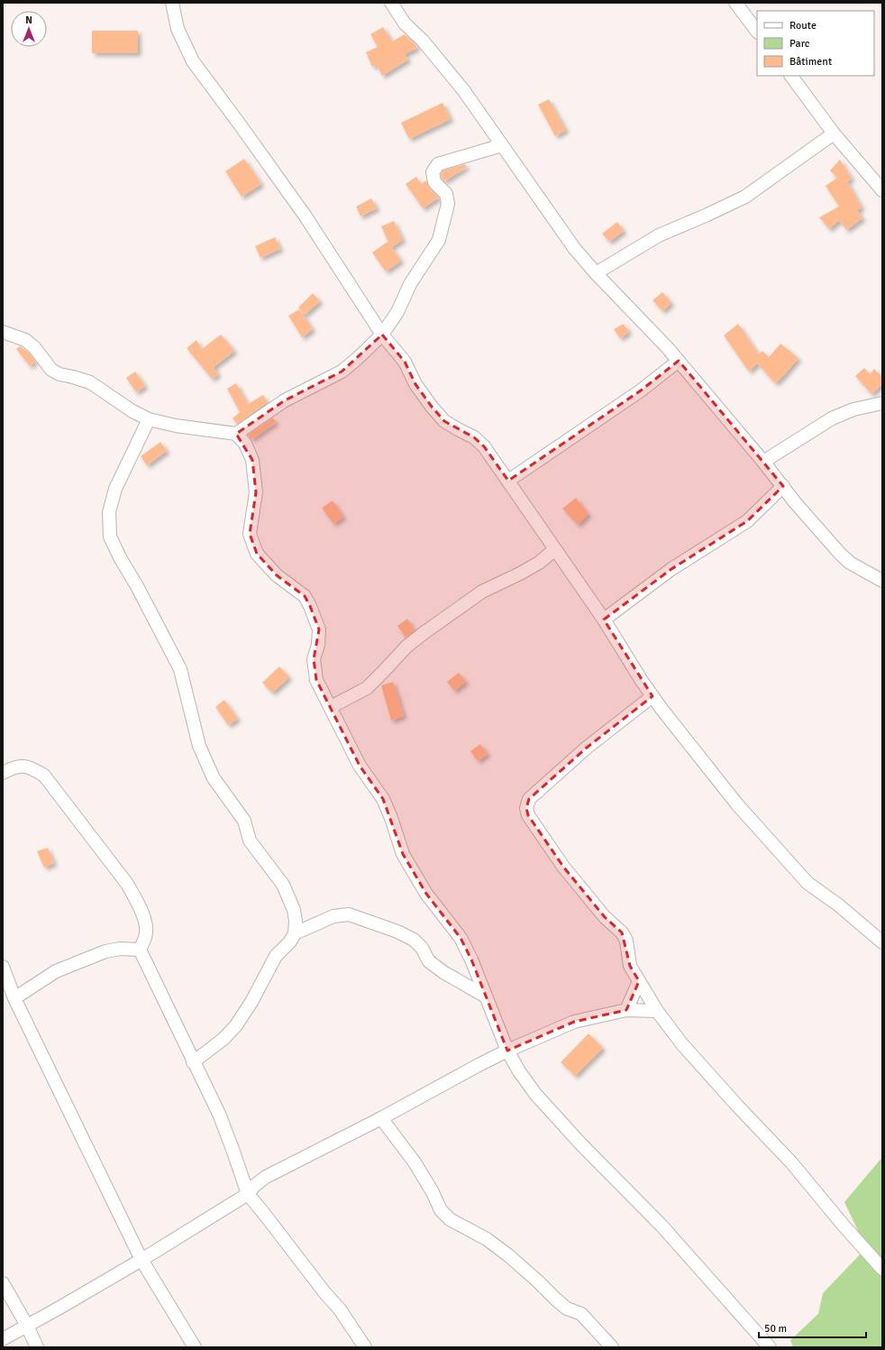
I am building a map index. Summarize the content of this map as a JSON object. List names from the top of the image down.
{
  "legend": ["Route", "Parc", "Bâtiment"],
  "scale_bar": "50 m",
  "north": "top"
}
